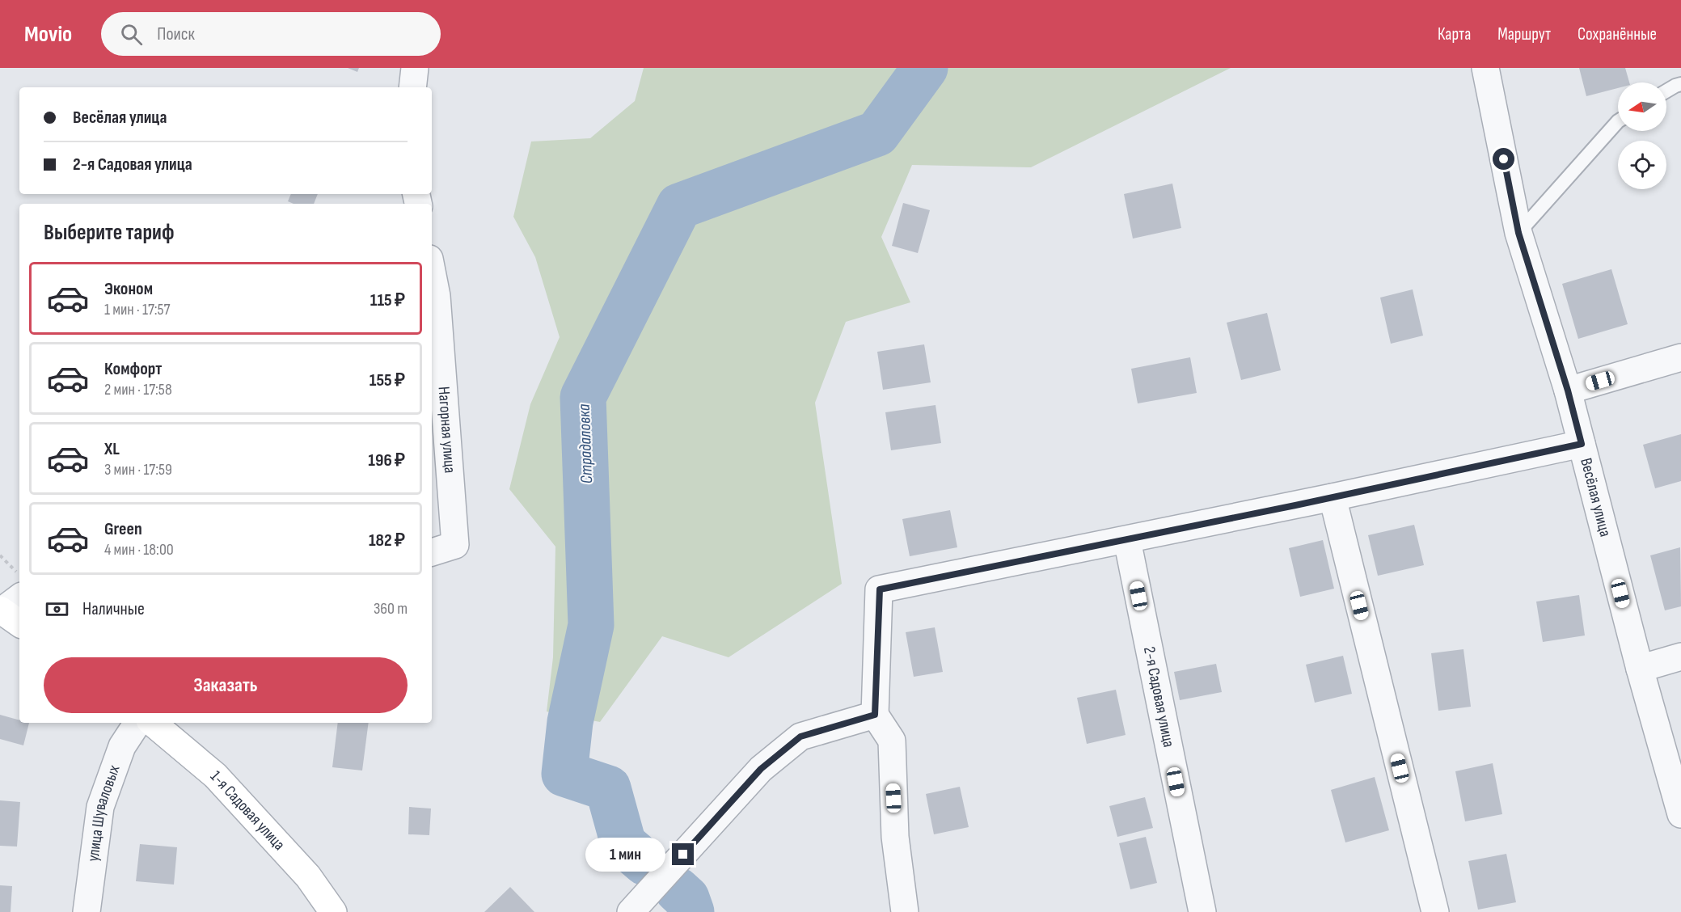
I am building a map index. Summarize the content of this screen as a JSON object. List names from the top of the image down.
{
  "streets": {
    "street": [
      "Нагорная улица",
      "Весёлая улица",
      "2-я Садовая улица",
      "1-я Садовая улица",
      "улица Шуваловых"
    ]
  },
  "water": ["Страдаловка"],
  "north": "left",
  "page": {
    "header": "Movio",
    "search": "Поиск",
    "nav": ["Карта", "Маршрут", "Сохранённые"],
    "banner": ["Весёлая улица", "2-я Садовая улица"],
    "heading": "Выберите тариф",
    "list": [
      {
        "name": "Эконом",
        "note": "1 мин · 17:57",
        "value": "115 ₽"
      },
      {
        "name": "Комфорт",
        "note": "2 мин · 17:58",
        "value": "155 ₽"
      },
      {
        "name": "XL",
        "note": "3 мин · 17:59",
        "value": "196 ₽"
      },
      {
        "name": "Green",
        "note": "4 мин · 18:00",
        "value": "182 ₽"
      }
    ],
    "pay": ["Наличные", "360 m"],
    "buttons": "Заказать",
    "bubble": "1 мин"
  }
}
